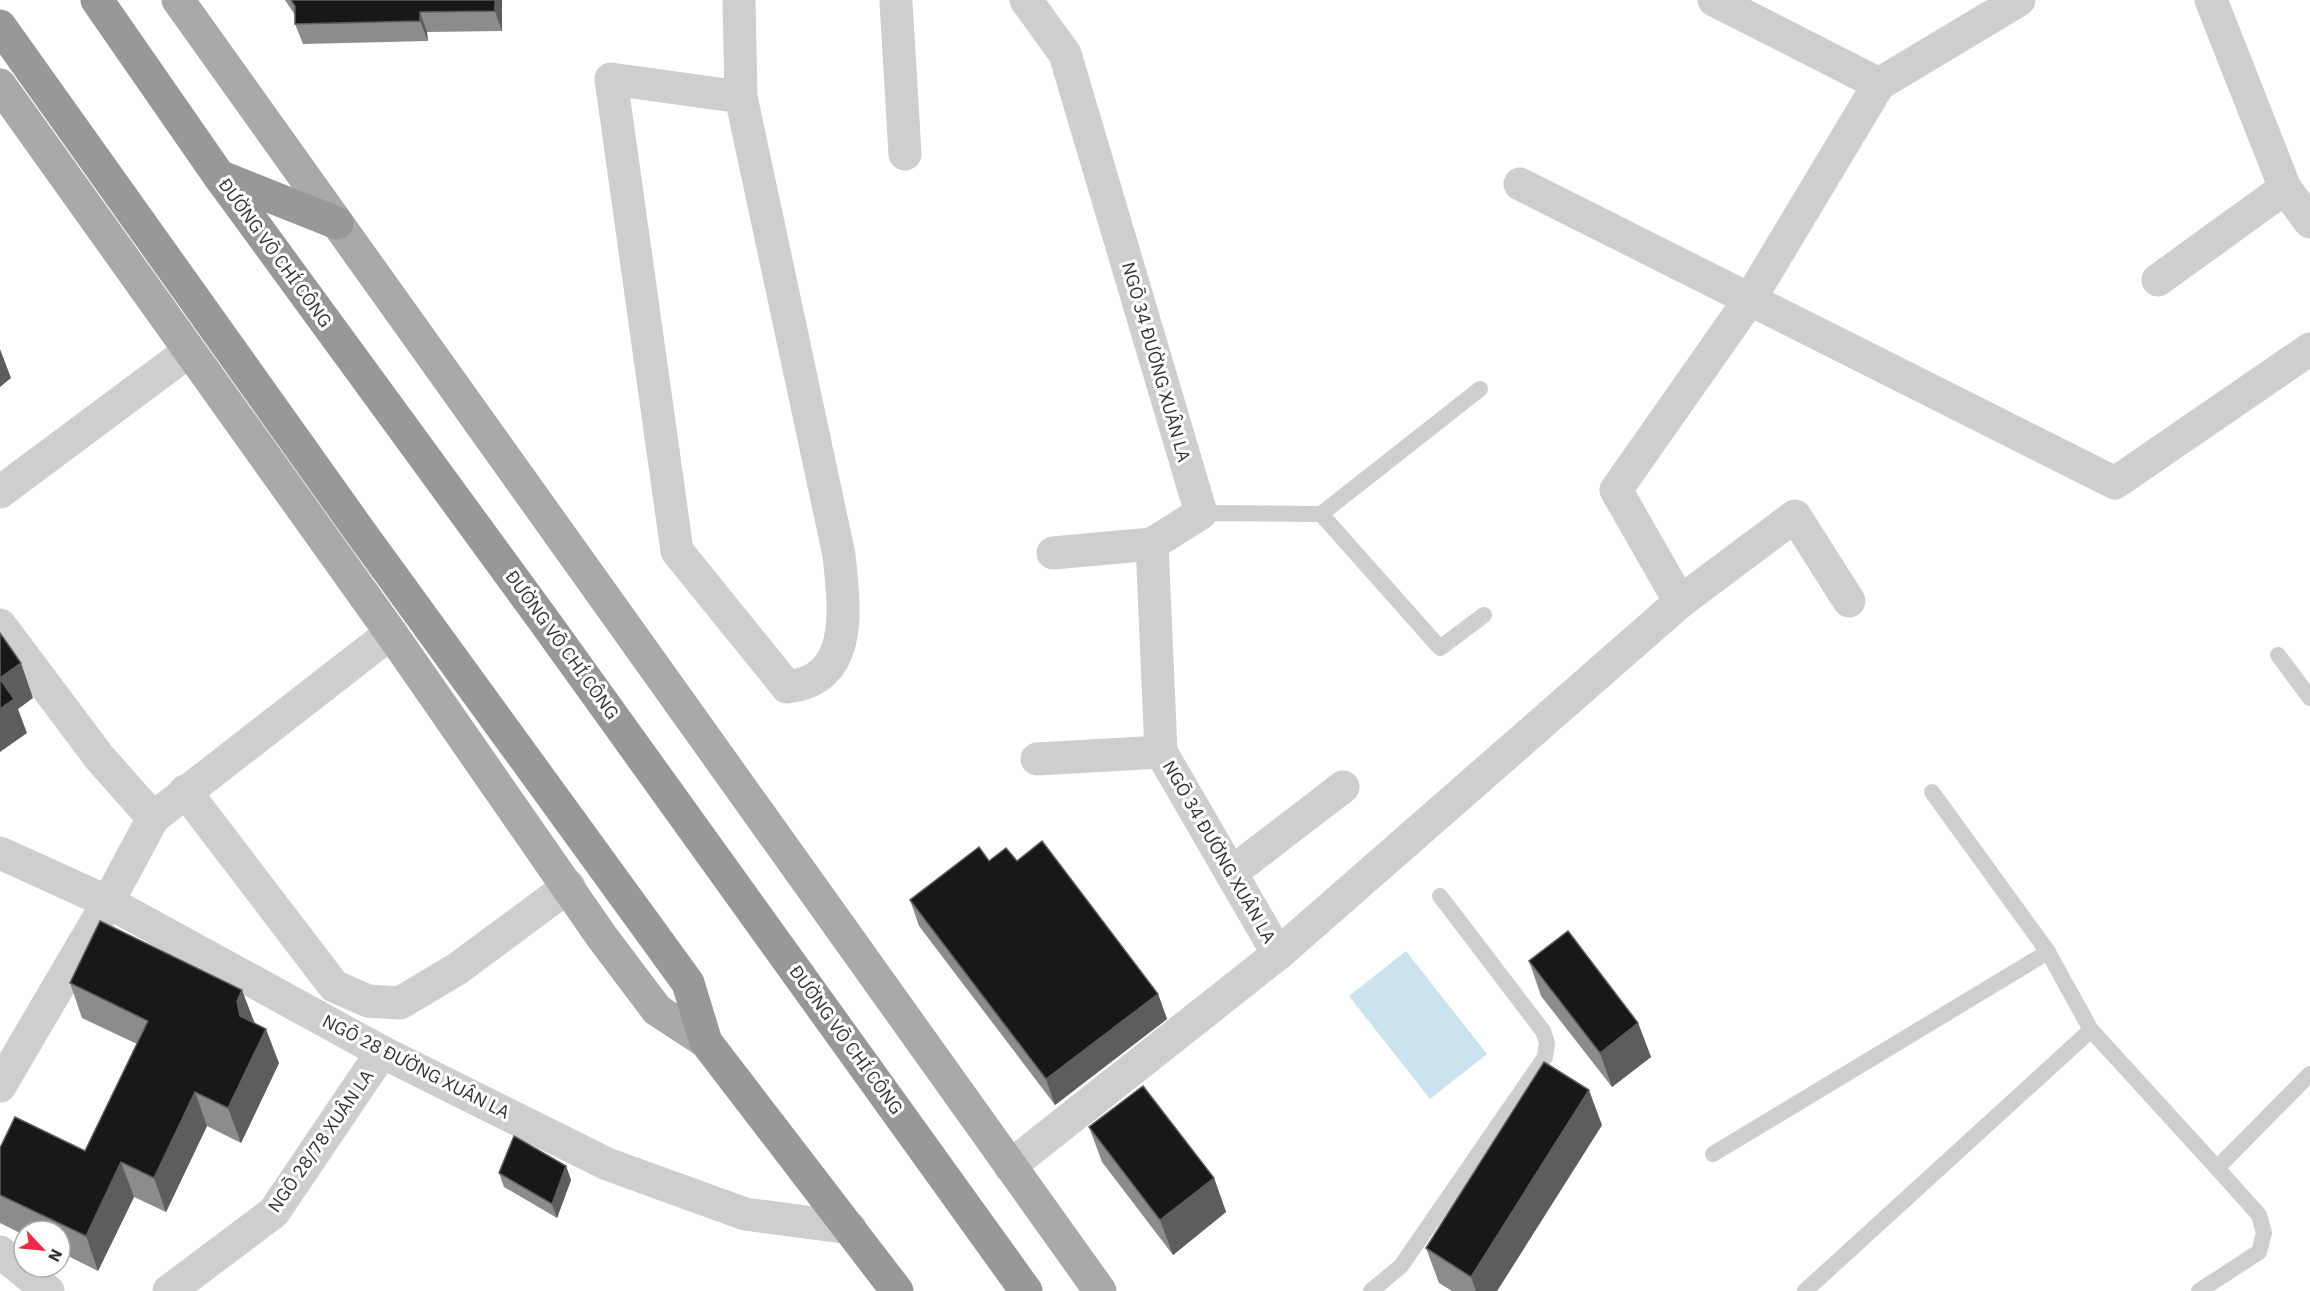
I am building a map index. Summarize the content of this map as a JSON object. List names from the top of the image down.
{
  "streets": {
    "highway": ["ĐƯỜNG VÕ CHÍ CÔNG"],
    "street": ["NGÕ 34 ĐƯỜNG XUÂN LA", "NGÕ 28 ĐƯỜNG XUÂN LA", "NGÕ 28/78 XUÂN LA"]
  },
  "crossings": [
    ["NGÕ 28 ĐƯỜNG XUÂN LA", "NGÕ 28/78 XUÂN LA"]
  ],
  "north": "bottom right"
}
